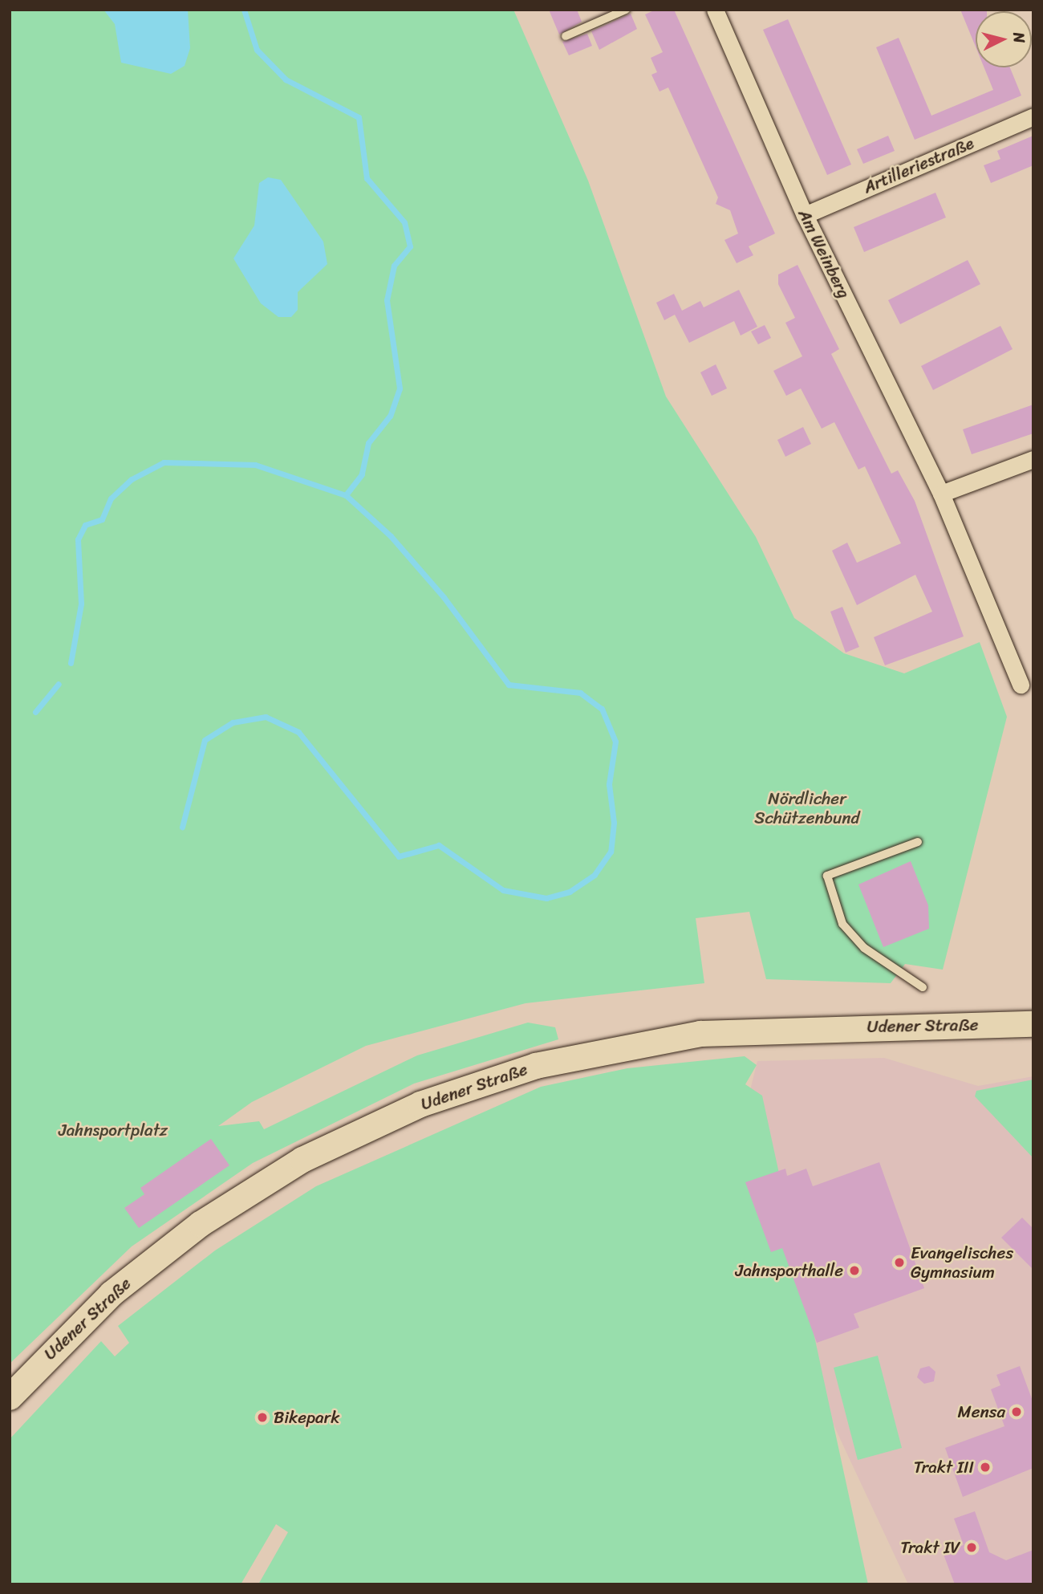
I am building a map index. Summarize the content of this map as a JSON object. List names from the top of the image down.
{
  "streets": {
    "main road": ["Udener Straße"],
    "street": ["Artilleriestraße", "Am Weinberg"]
  },
  "crossings": [
    ["Artilleriestraße", "Am Weinberg"]
  ],
  "parks": ["Nördlicher Schützenbund", "Jahnsportplatz"],
  "places": [
    "Evangelisches Gymnasium",
    "Jahnsporthalle",
    "Mensa",
    "Bikepark",
    "Trakt III",
    "Trakt IV"
  ],
  "north": "right"
}
